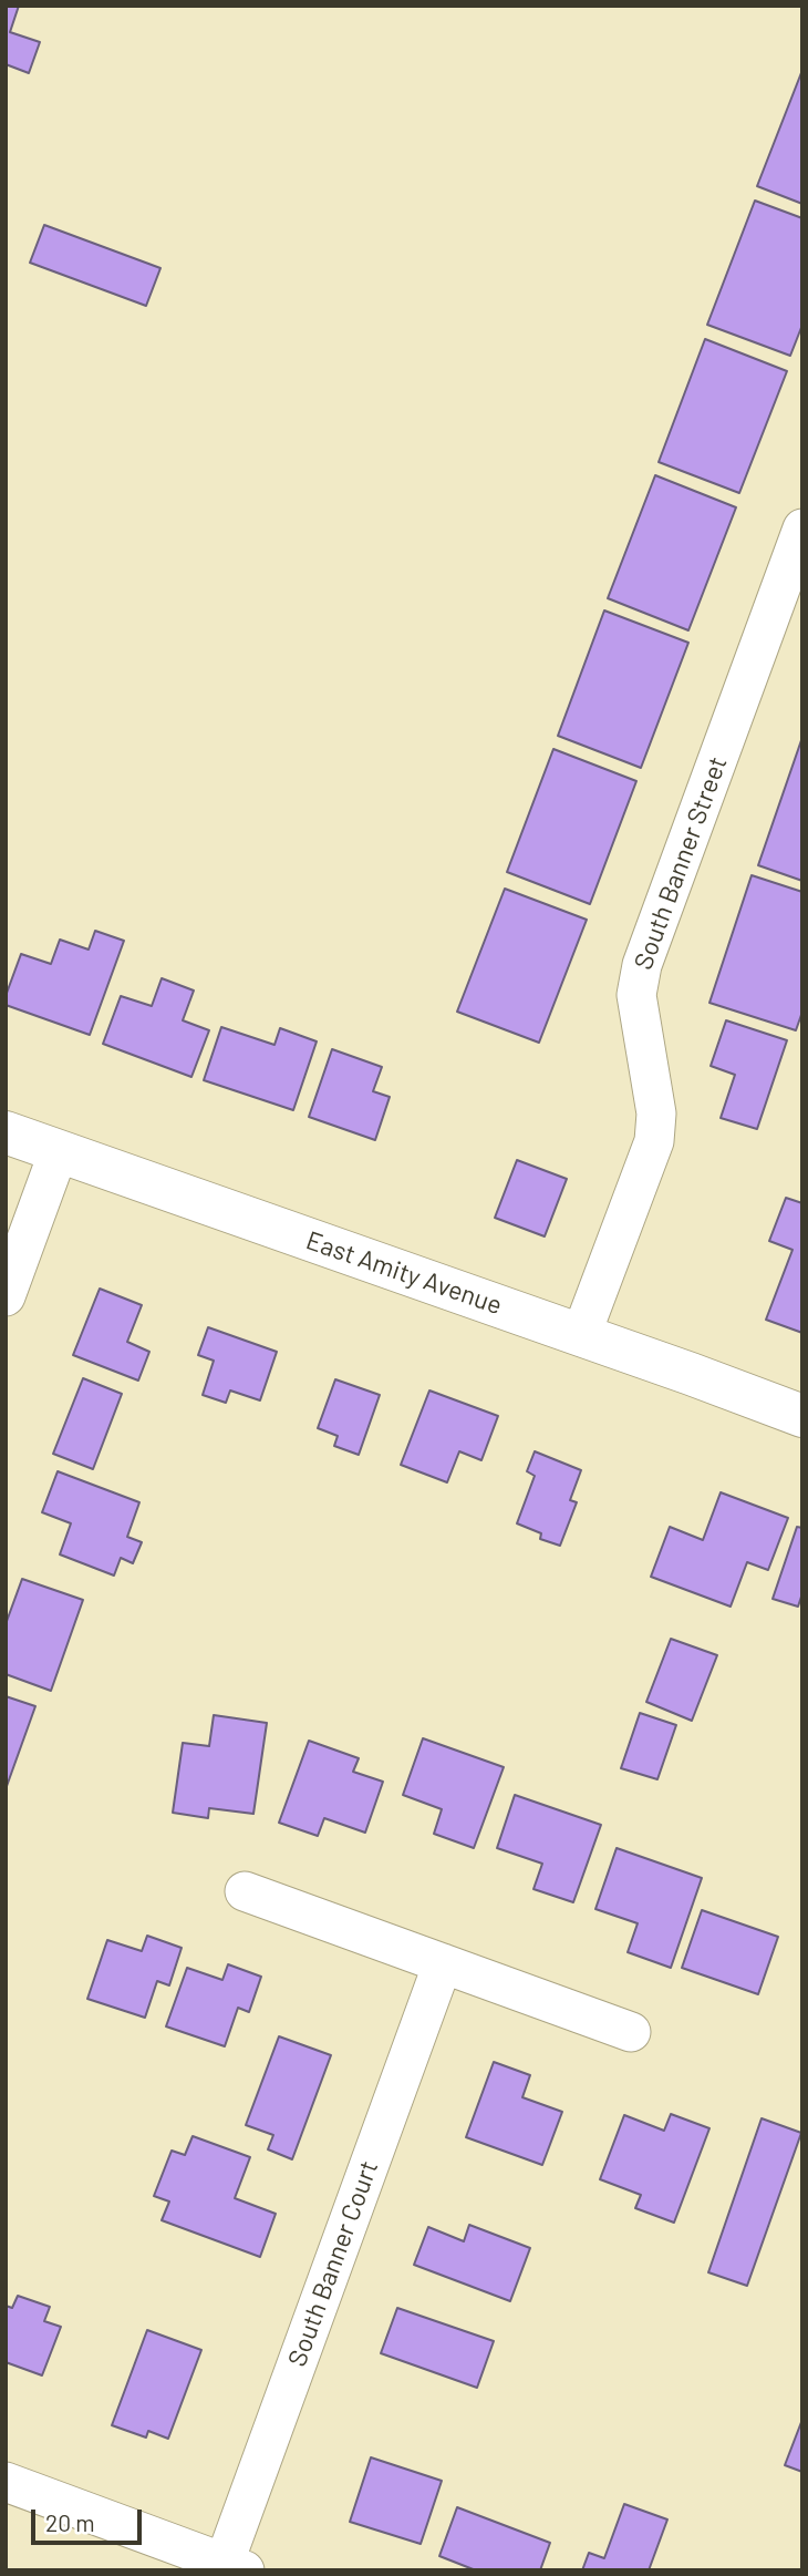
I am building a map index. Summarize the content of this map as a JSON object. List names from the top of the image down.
{
  "streets": {
    "main road": ["East Amity Avenue"],
    "street": ["South Banner Street", "South Banner Court"]
  },
  "crossings": [
    ["South Banner Street", "East Amity Avenue"]
  ],
  "scale_bar": "20 m"
}
